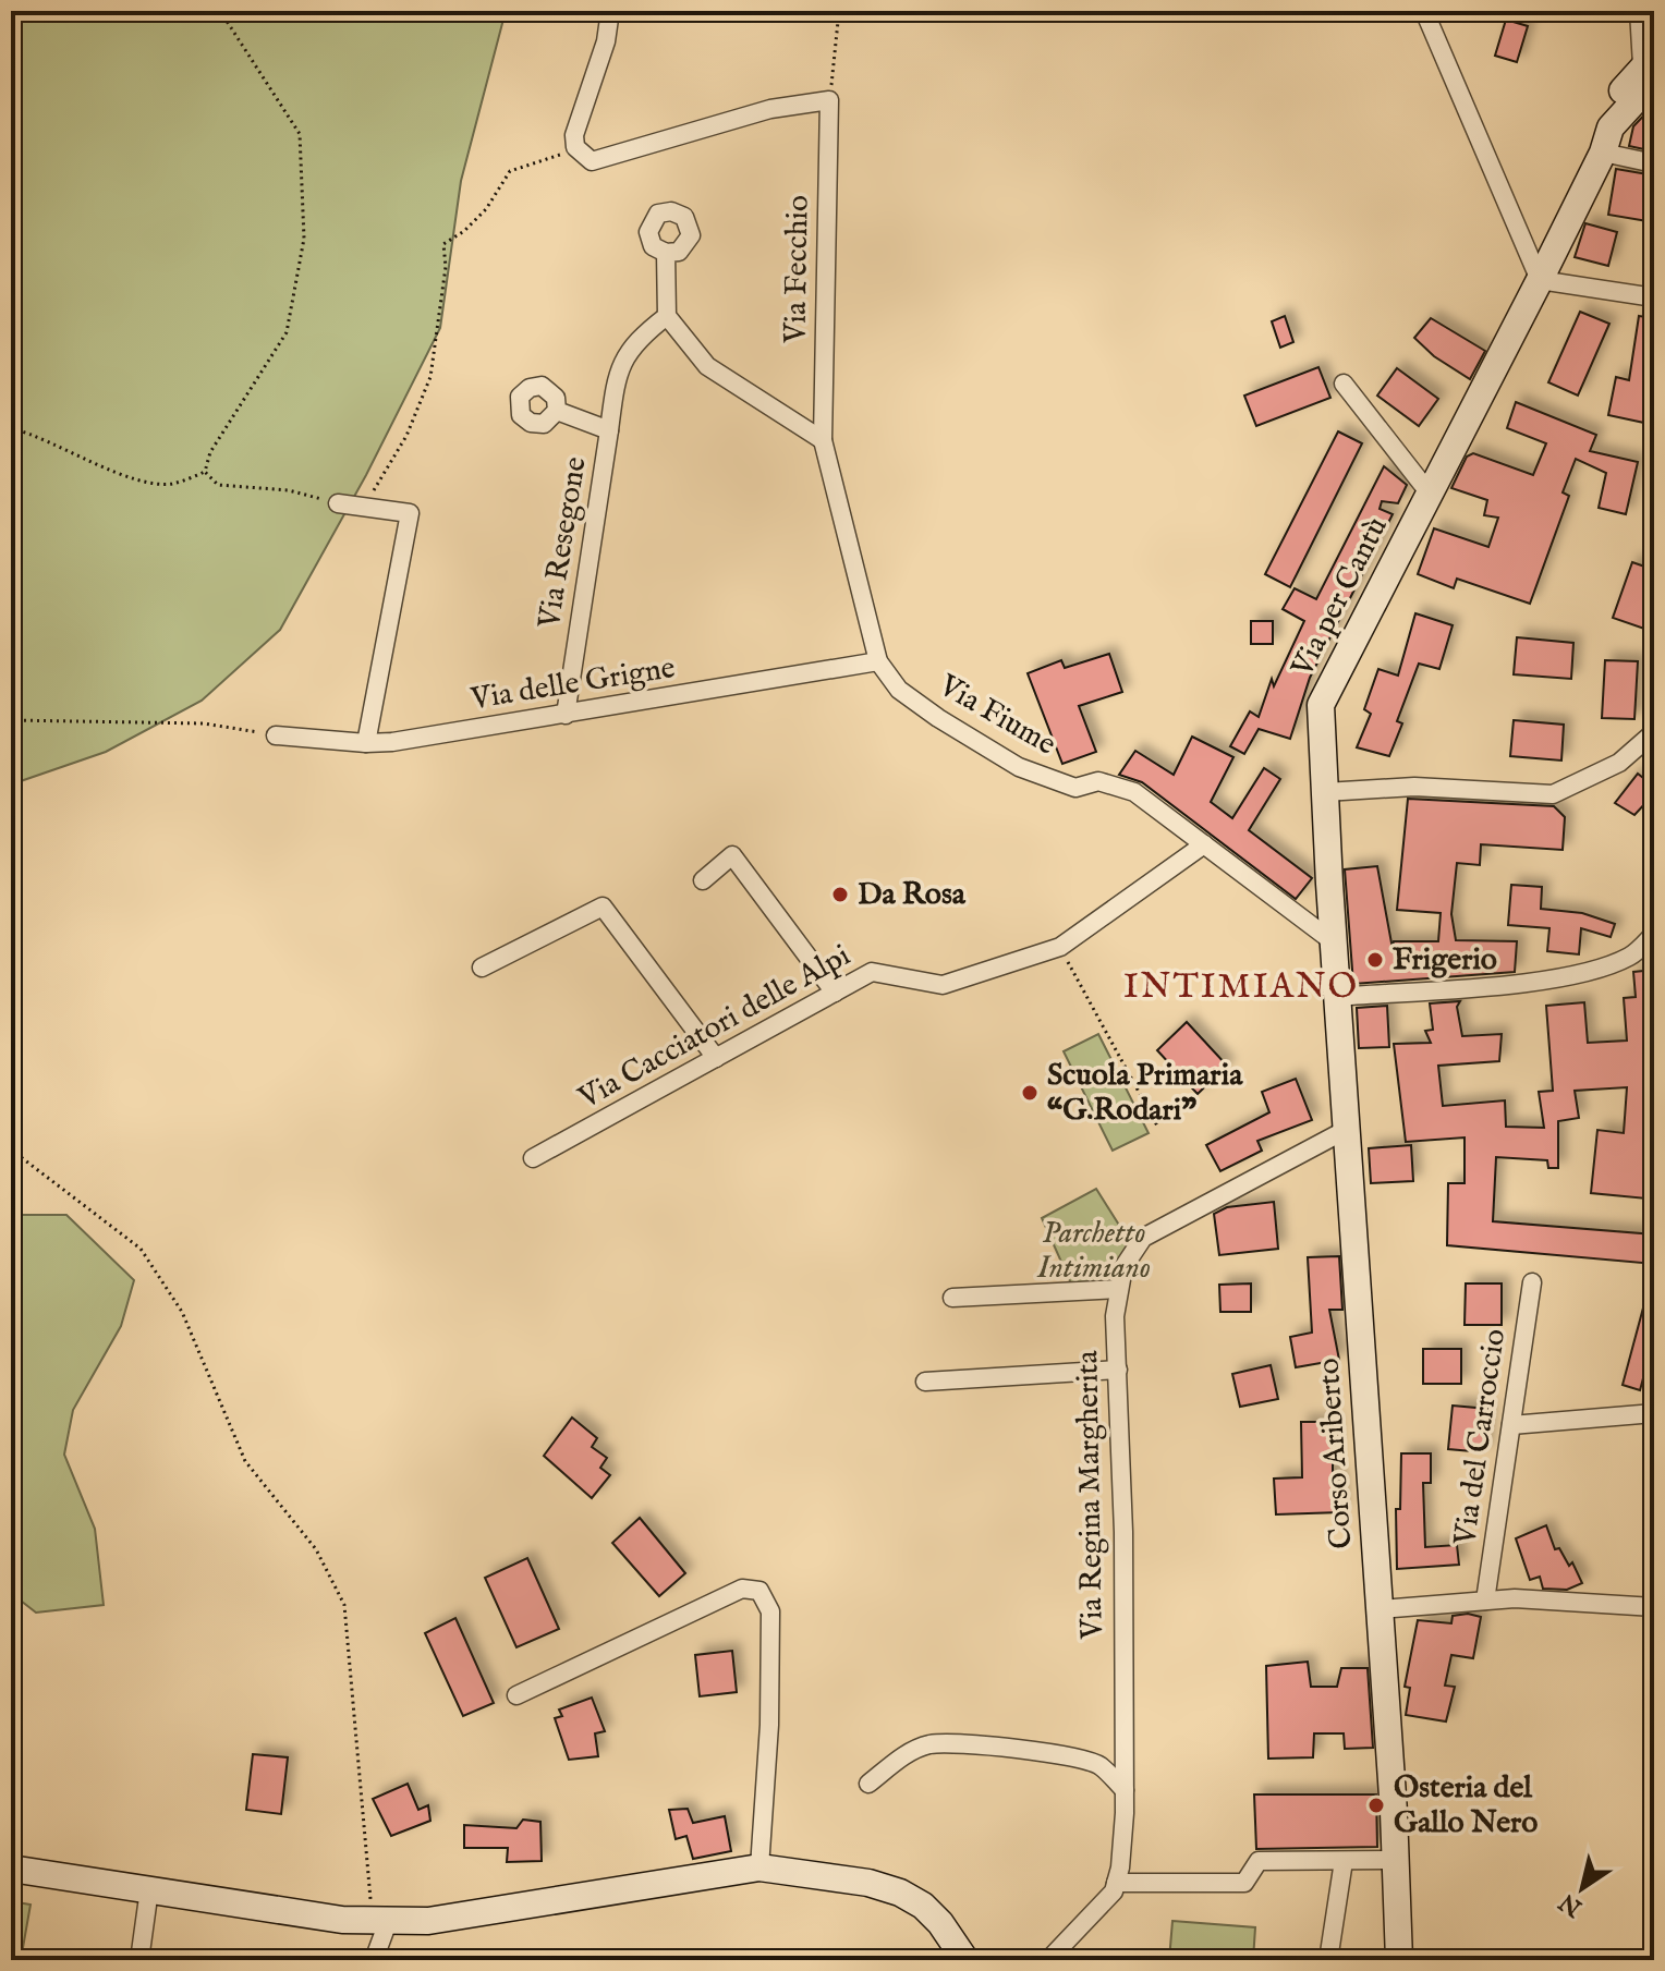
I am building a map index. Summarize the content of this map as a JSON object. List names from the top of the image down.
{
  "streets": {
    "street": [
      "Via Fecchio",
      "Via Resegone",
      "Via per Cantù",
      "Via delle Grigne",
      "Via Fiume",
      "Via Cacciatori delle Alpi",
      "Via del Carroccio",
      "Corso Ariberto",
      "Via Regina Margherita"
    ]
  },
  "crossings": [
    ["Via Fecchio", "Via Fiume"],
    ["Via Resegone", "Via delle Grigne"],
    ["Via per Cantù", "Via Fiume"],
    ["Via per Cantù", "Corso Ariberto"],
    ["Via delle Grigne", "Via Fiume"],
    ["Via Fiume", "Via Cacciatori delle Alpi"],
    ["Via Fiume", "Corso Ariberto"],
    ["Corso Ariberto", "Via Regina Margherita"]
  ],
  "districts": ["INTIMIANO"],
  "parks": ["Parchetto Intimiano"],
  "places": [
    "Da Rosa",
    "Frigerio",
    "Scuola Primaria “G.Rodari”",
    "Osteria del Gallo Nero"
  ],
  "north": "bottom left"
}
